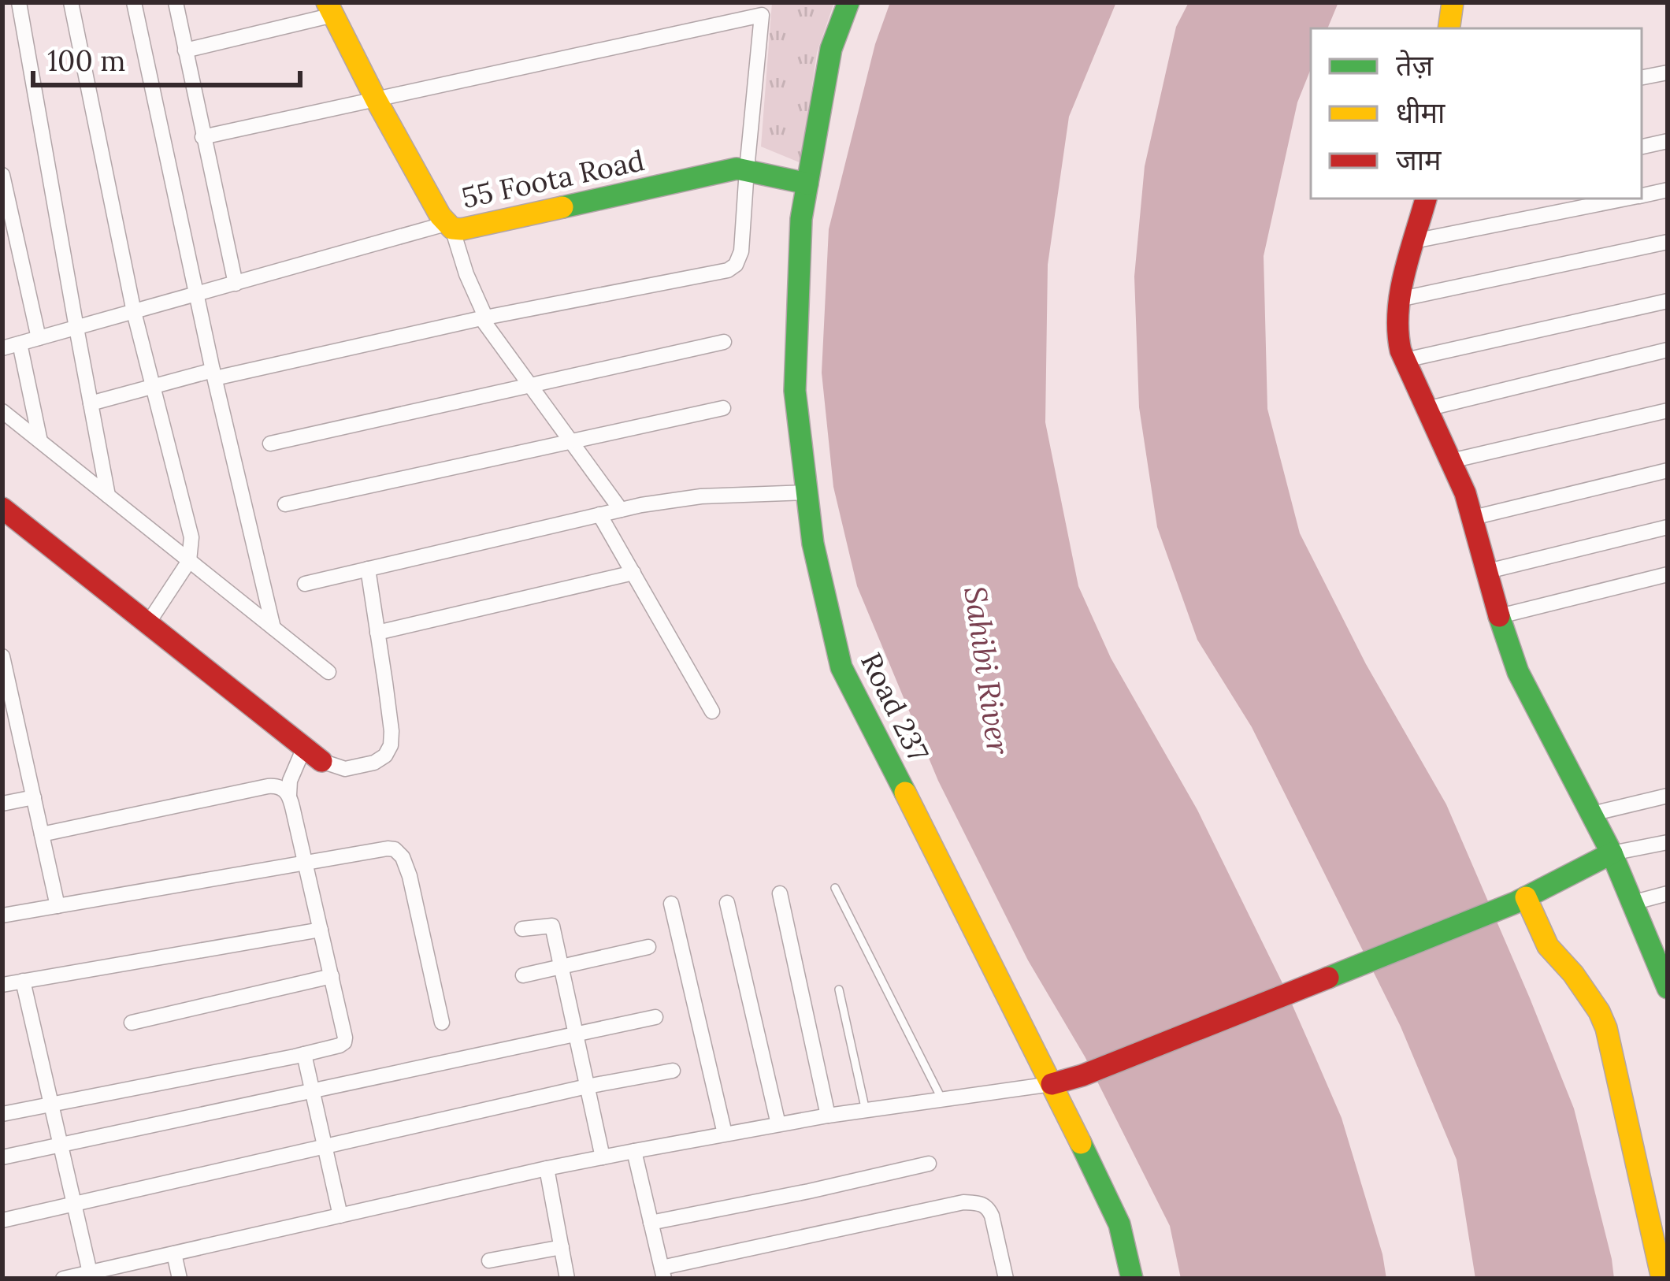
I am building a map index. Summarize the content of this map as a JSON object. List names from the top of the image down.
{
  "streets": {
    "street": ["55 Foota Road", "Road 237"]
  },
  "crossings": [
    ["55 Foota Road", "Road 237"]
  ],
  "water": ["Sahibi River"],
  "legend": ["तेज़", "धीमा", "जाम"],
  "scale_bar": "100 m"
}
